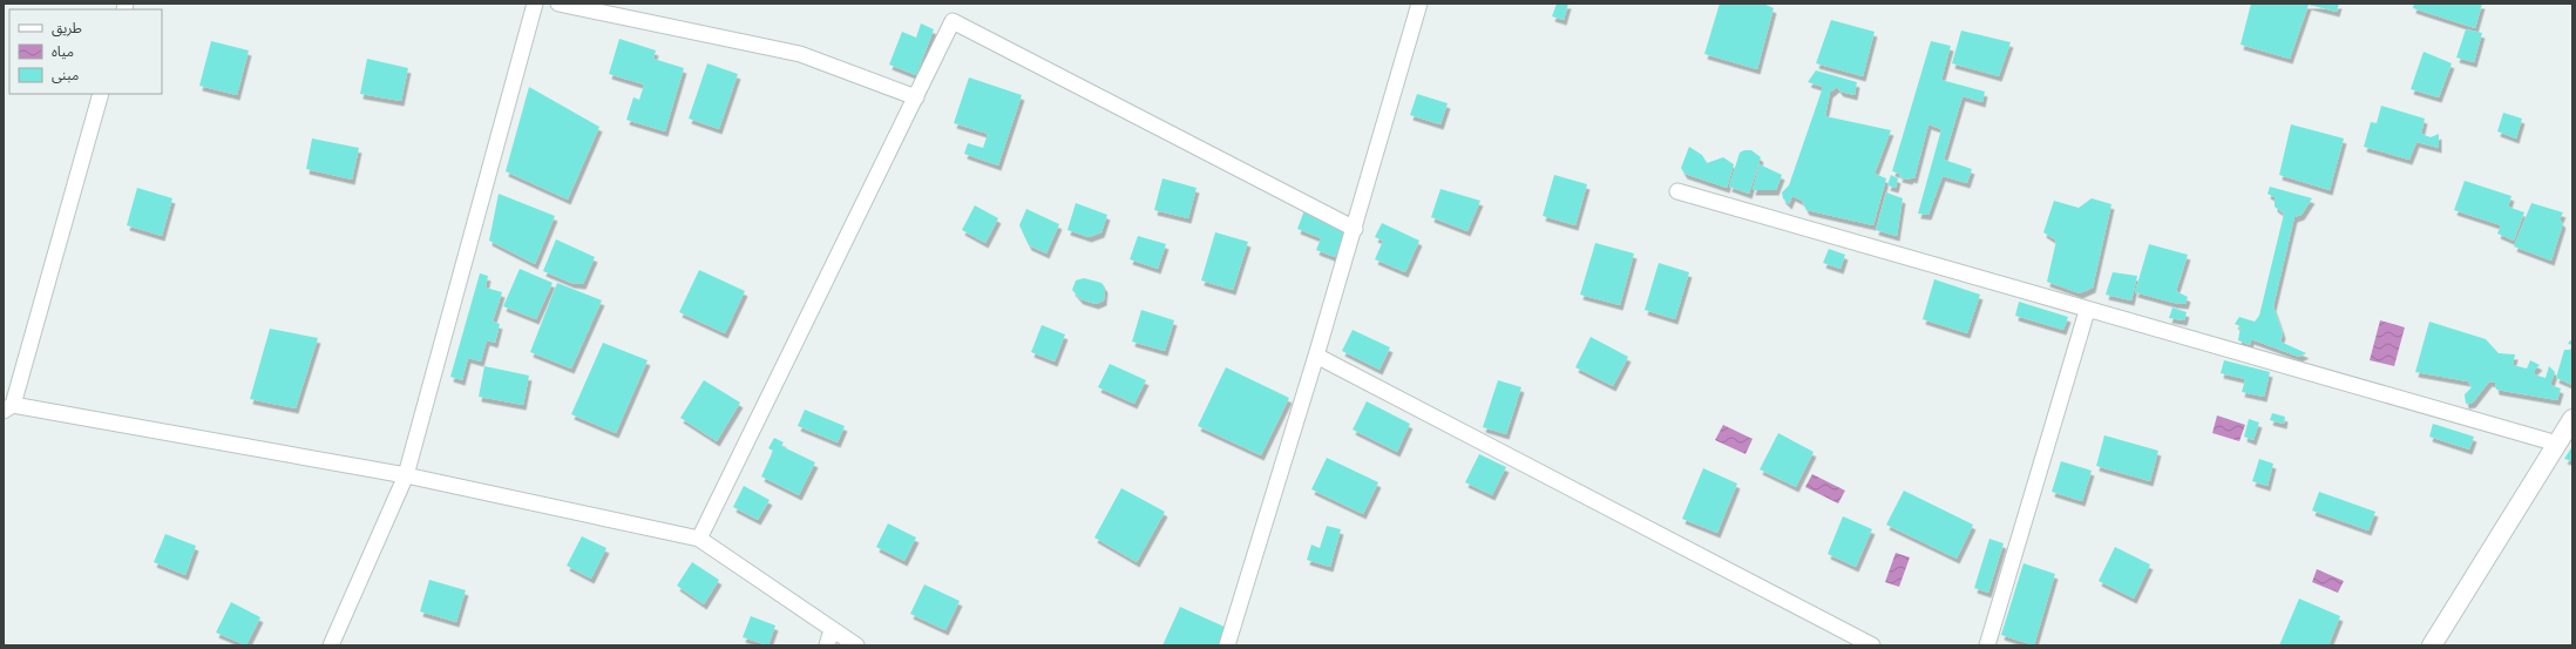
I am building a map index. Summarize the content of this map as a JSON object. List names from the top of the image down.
{
  "legend": ["طريق", "مياه", "مبنى"]
}
